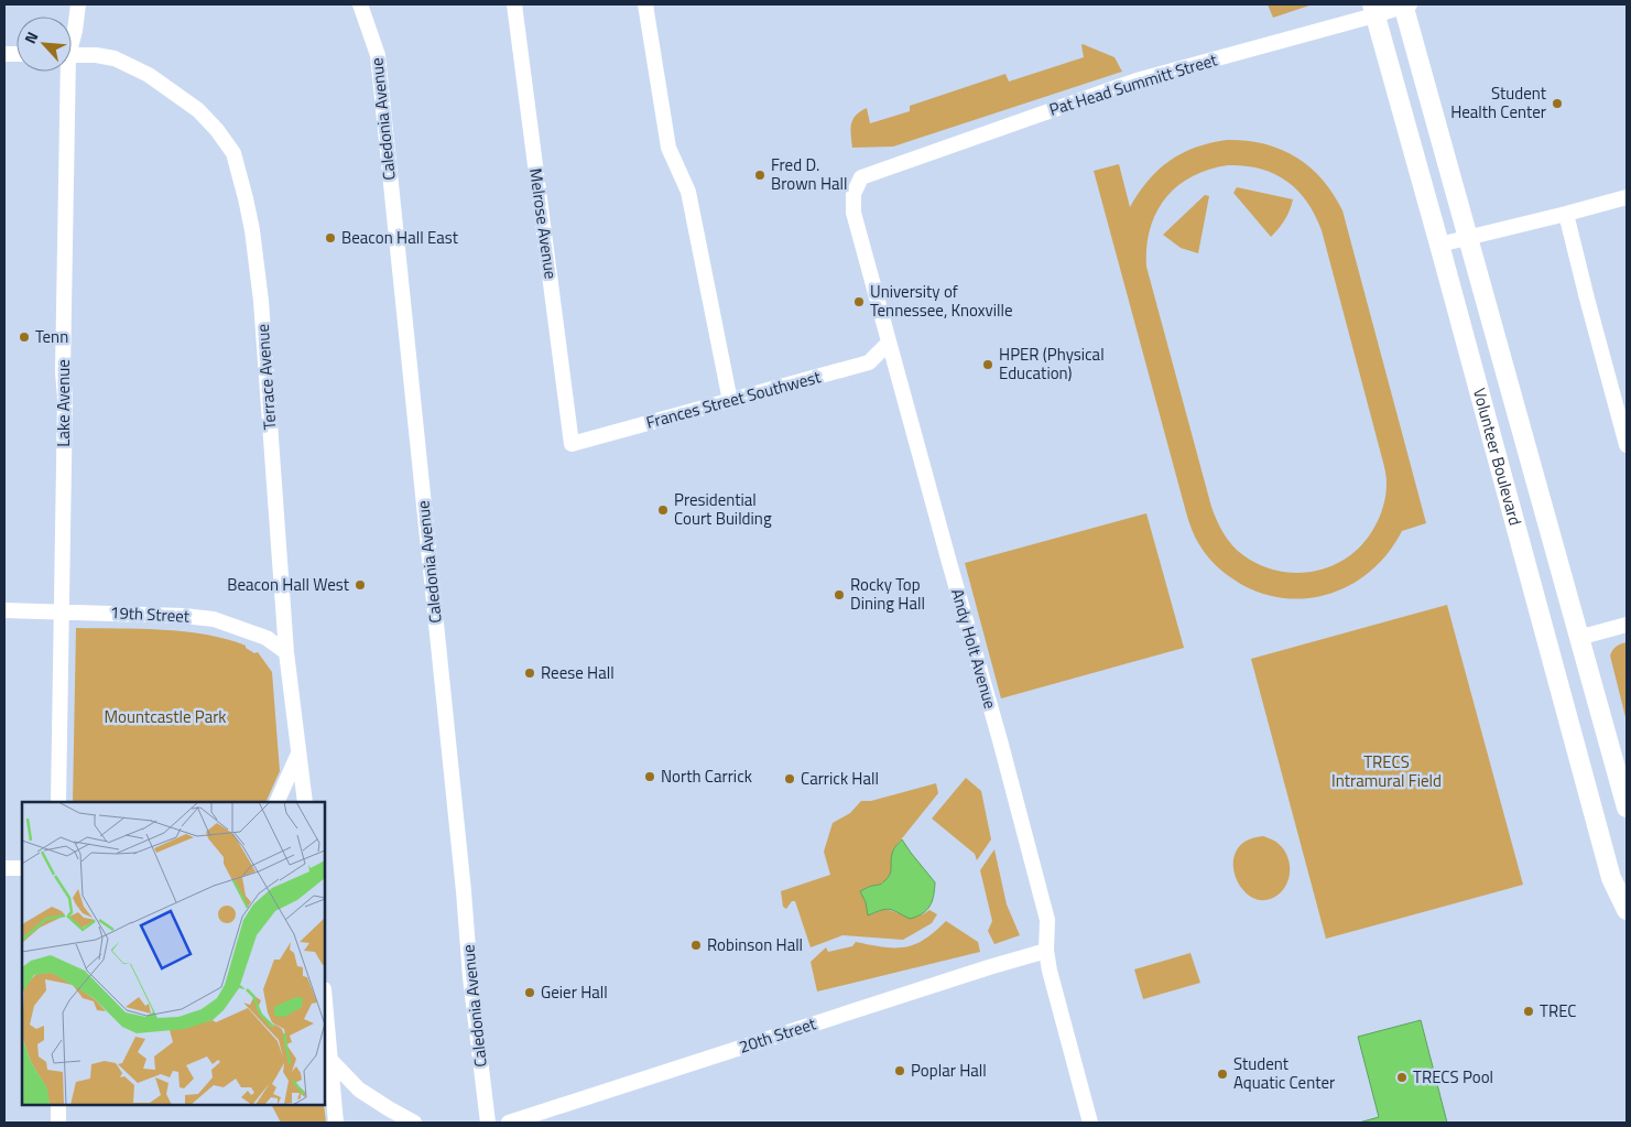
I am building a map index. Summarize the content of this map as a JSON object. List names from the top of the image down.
{
  "streets": {
    "street": [
      "Pat Head Summitt Street",
      "Caledonia Avenue",
      "Melrose Avenue",
      "Terrace Avenue",
      "Frances Street Southwest",
      "Lake Avenue",
      "Volunteer Boulevard",
      "19th Street",
      "Andy Holt Avenue",
      "20th Street"
    ]
  },
  "crossings": [
    ["Pat Head Summitt Street", "Volunteer Boulevard"],
    ["Pat Head Summitt Street", "Andy Holt Avenue"],
    ["Melrose Avenue", "Frances Street Southwest"],
    ["Terrace Avenue", "19th Street"],
    ["Frances Street Southwest", "Andy Holt Avenue"],
    ["Lake Avenue", "19th Street"],
    ["Andy Holt Avenue", "20th Street"]
  ],
  "parks": ["Mountcastle Park", "TRECS Intramural Field"],
  "places": [
    "Student Health Center",
    "Fred D. Brown Hall",
    "Beacon Hall East",
    "University of Tennessee, Knoxville",
    "Tenn",
    "HPER (Physical Education)",
    "Presidential Court Building",
    "Beacon Hall West",
    "Rocky Top Dining Hall",
    "Reese Hall",
    "North Carrick",
    "Carrick Hall",
    "Robinson Hall",
    "Geier Hall",
    "TREC",
    "Poplar Hall",
    "Student Aquatic Center",
    "TRECS Pool"
  ],
  "north": "top left"
}
